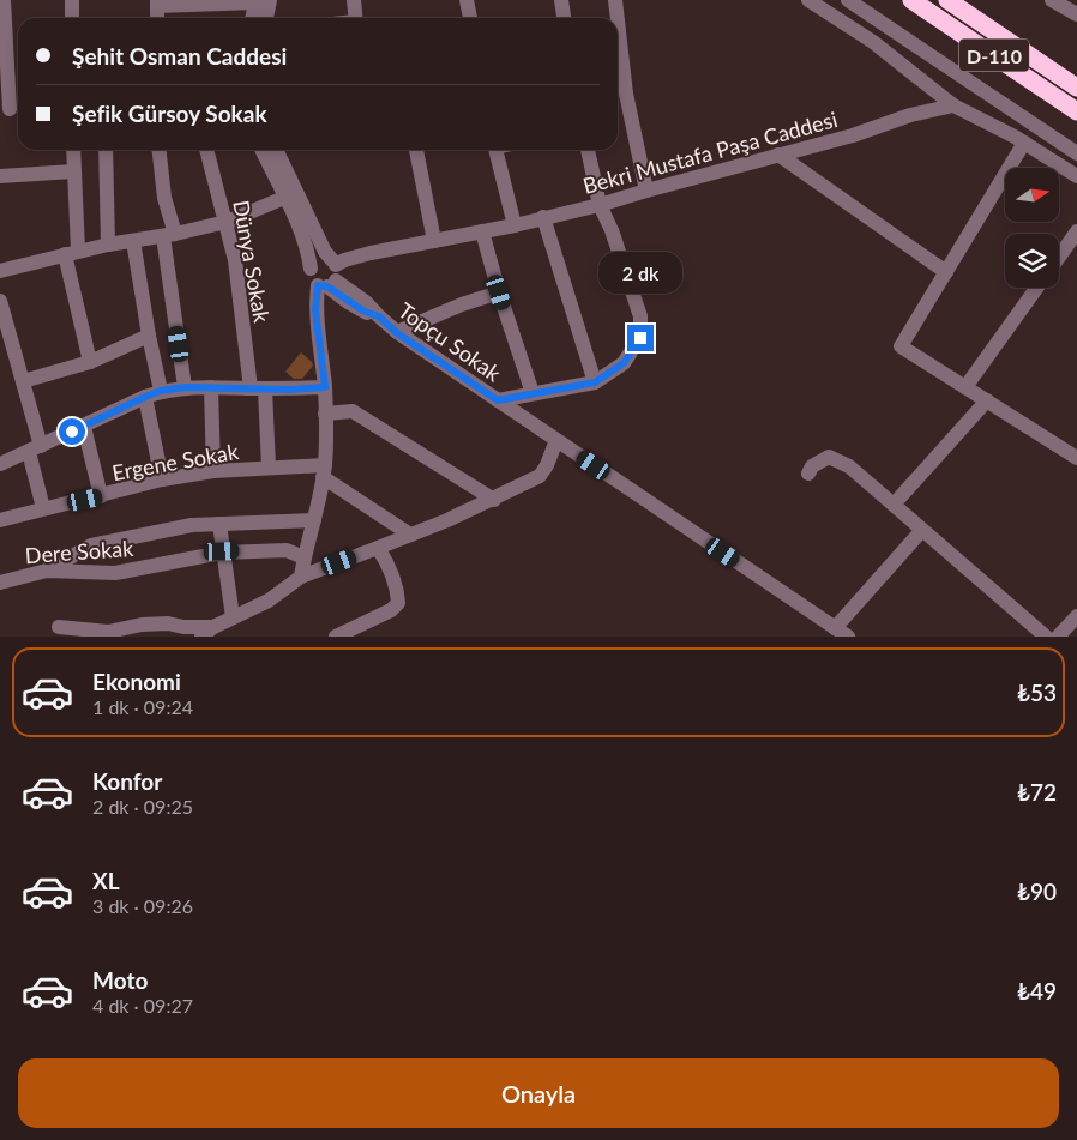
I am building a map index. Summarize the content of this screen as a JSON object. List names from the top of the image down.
{
  "streets": {
    "highway": ["D-110"],
    "street": [
      "Bekri Mustafa Paşa Caddesi",
      "Dünya Sokak",
      "Topçu Sokak",
      "Ergene Sokak",
      "Dere Sokak"
    ]
  },
  "crossings": [
    ["Bekri Mustafa Paşa Caddesi", "Topçu Sokak"],
    ["Dünya Sokak", "Ergene Sokak"]
  ],
  "north": "right",
  "page": {
    "banner": ["Şehit Osman Caddesi", "Şefik Gürsoy Sokak"],
    "bubble": "2 dk",
    "list": [
      {
        "name": "Ekonomi",
        "note": "1 dk · 09:24",
        "value": "₺53"
      },
      {
        "name": "Konfor",
        "note": "2 dk · 09:25",
        "value": "₺72"
      },
      {
        "name": "XL",
        "note": "3 dk · 09:26",
        "value": "₺90"
      },
      {
        "name": "Moto",
        "note": "4 dk · 09:27",
        "value": "₺49"
      }
    ],
    "buttons": "Onayla"
  }
}
